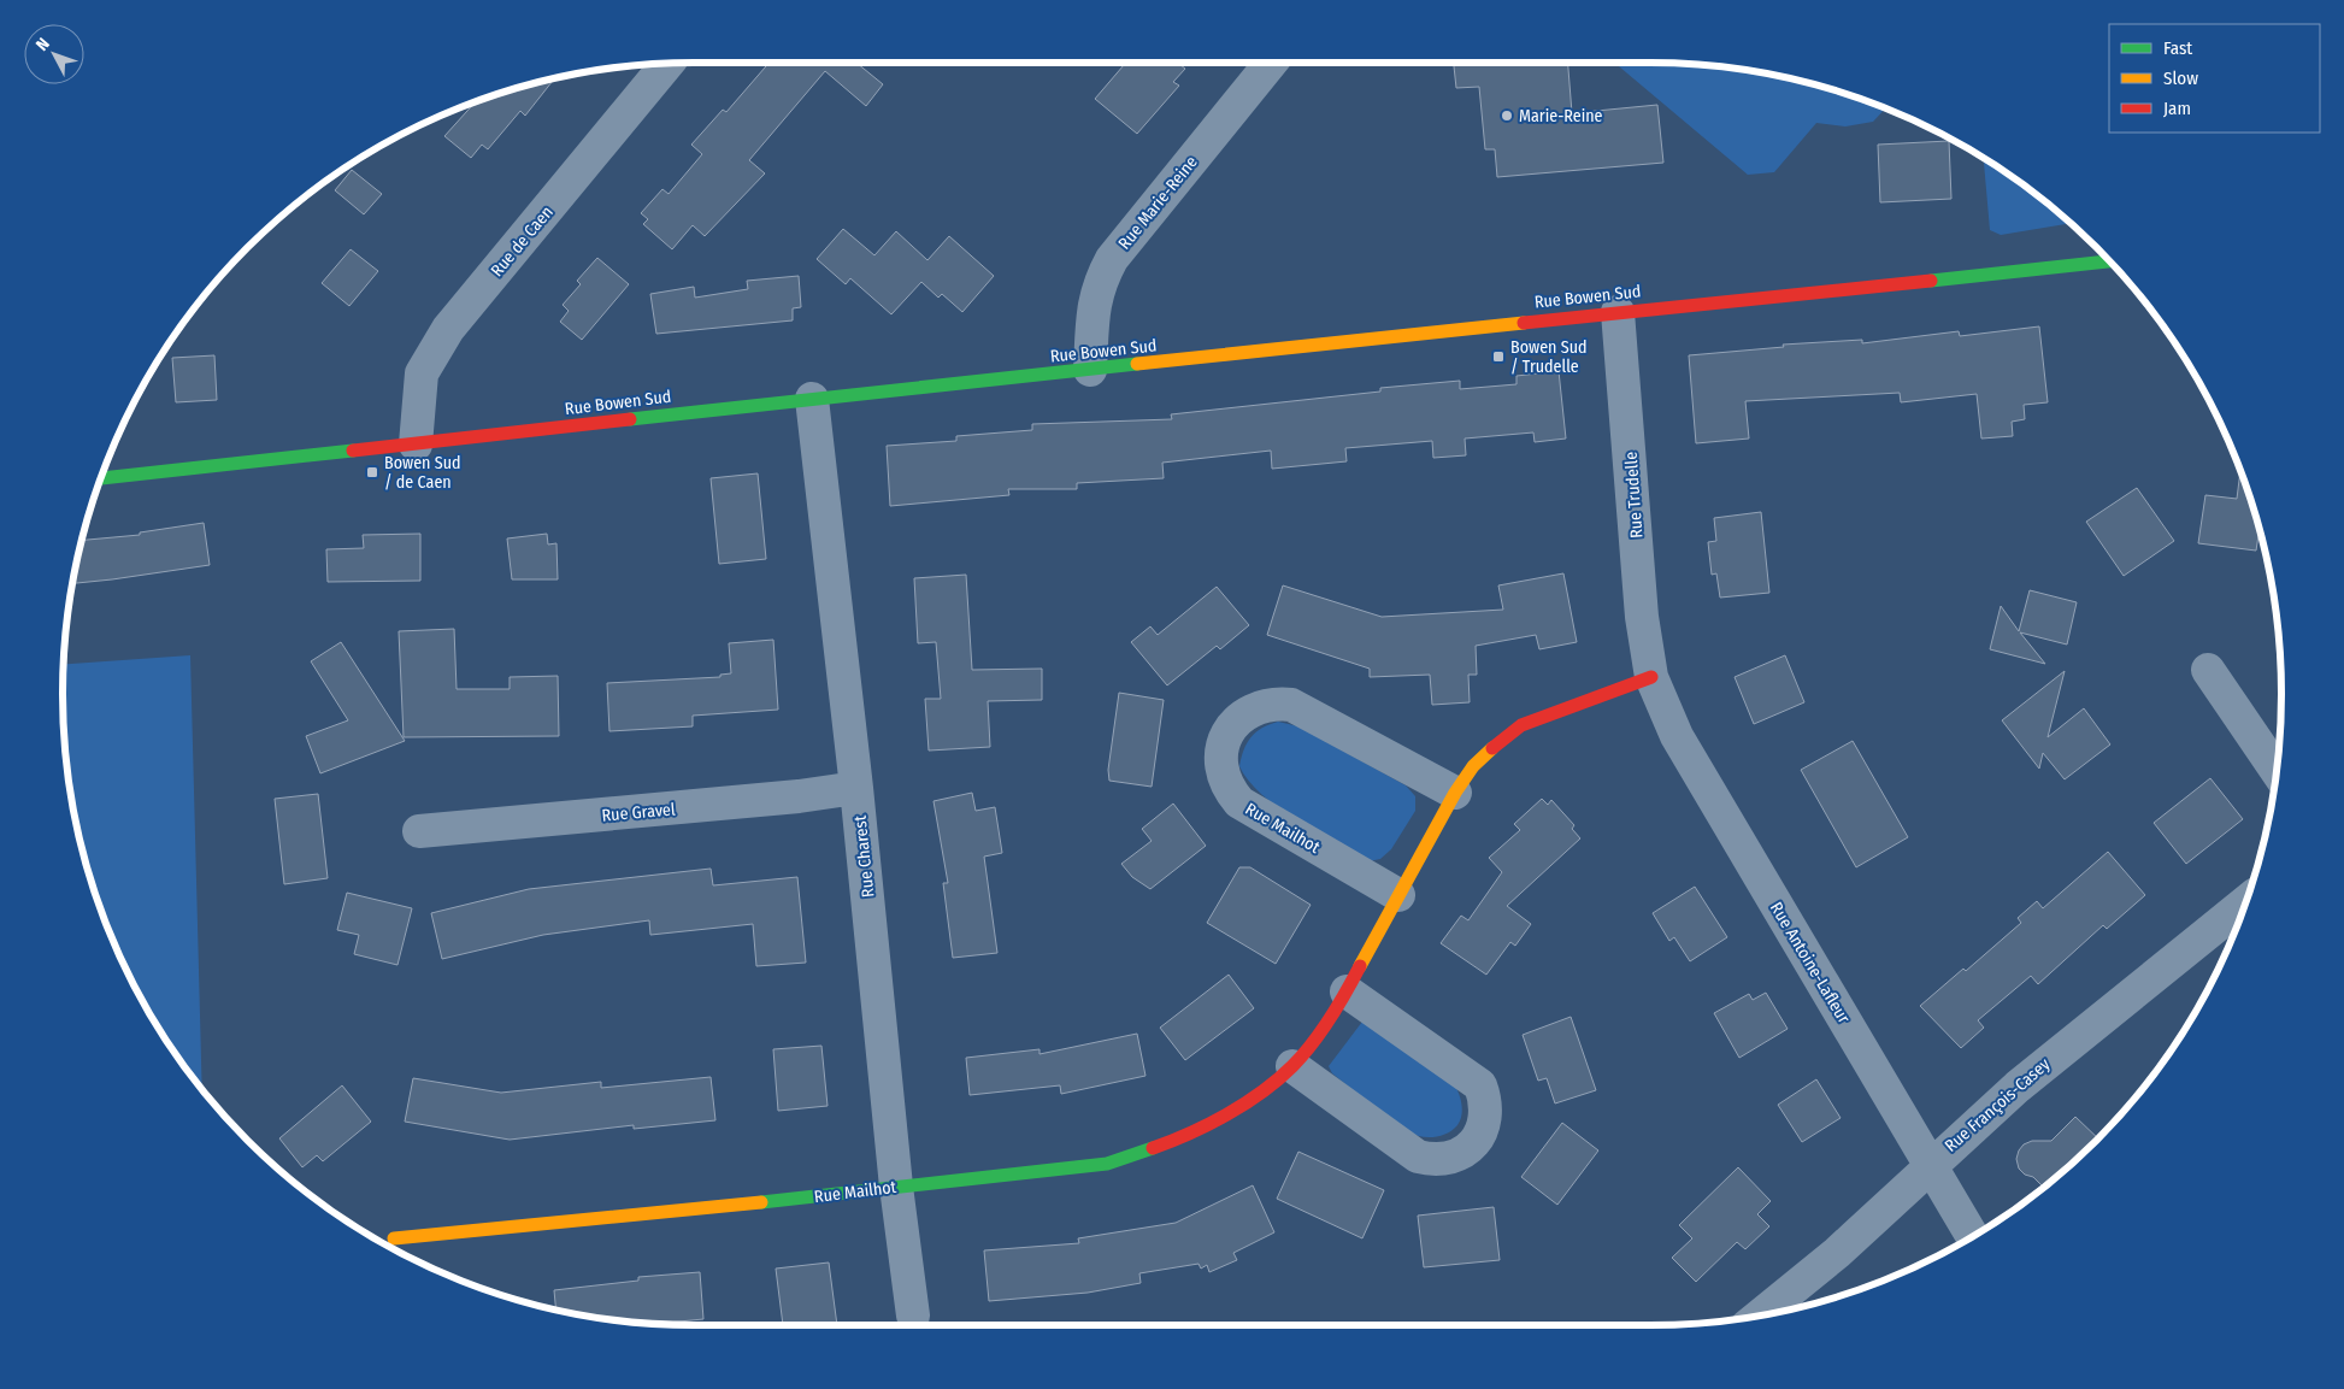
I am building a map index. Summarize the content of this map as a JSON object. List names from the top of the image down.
{
  "streets": {
    "street": [
      "Rue Marie-Reine",
      "Rue de Caen",
      "Rue Bowen Sud",
      "Rue Trudelle",
      "Rue Gravel",
      "Rue Mailhot",
      "Rue Charest",
      "Rue Antoine-Lafleur",
      "Rue François-Casey"
    ]
  },
  "crossings": [
    ["Rue Marie-Reine", "Rue Bowen Sud"],
    ["Rue de Caen", "Rue Bowen Sud"],
    ["Rue Bowen Sud", "Rue Trudelle"],
    ["Rue Bowen Sud", "Rue Charest"],
    ["Rue Trudelle", "Rue Mailhot"],
    ["Rue Trudelle", "Rue Antoine-Lafleur"],
    ["Rue Gravel", "Rue Charest"],
    ["Rue Mailhot", "Rue Charest"],
    ["Rue Mailhot", "Rue Antoine-Lafleur"],
    ["Rue Antoine-Lafleur", "Rue François-Casey"]
  ],
  "places": {
    "other": ["Marie-Reine"],
    "transit": ["Bowen Sud / Trudelle", "Bowen Sud / de Caen"]
  },
  "legend": ["Fast", "Slow", "Jam"],
  "north": "top left"
}
